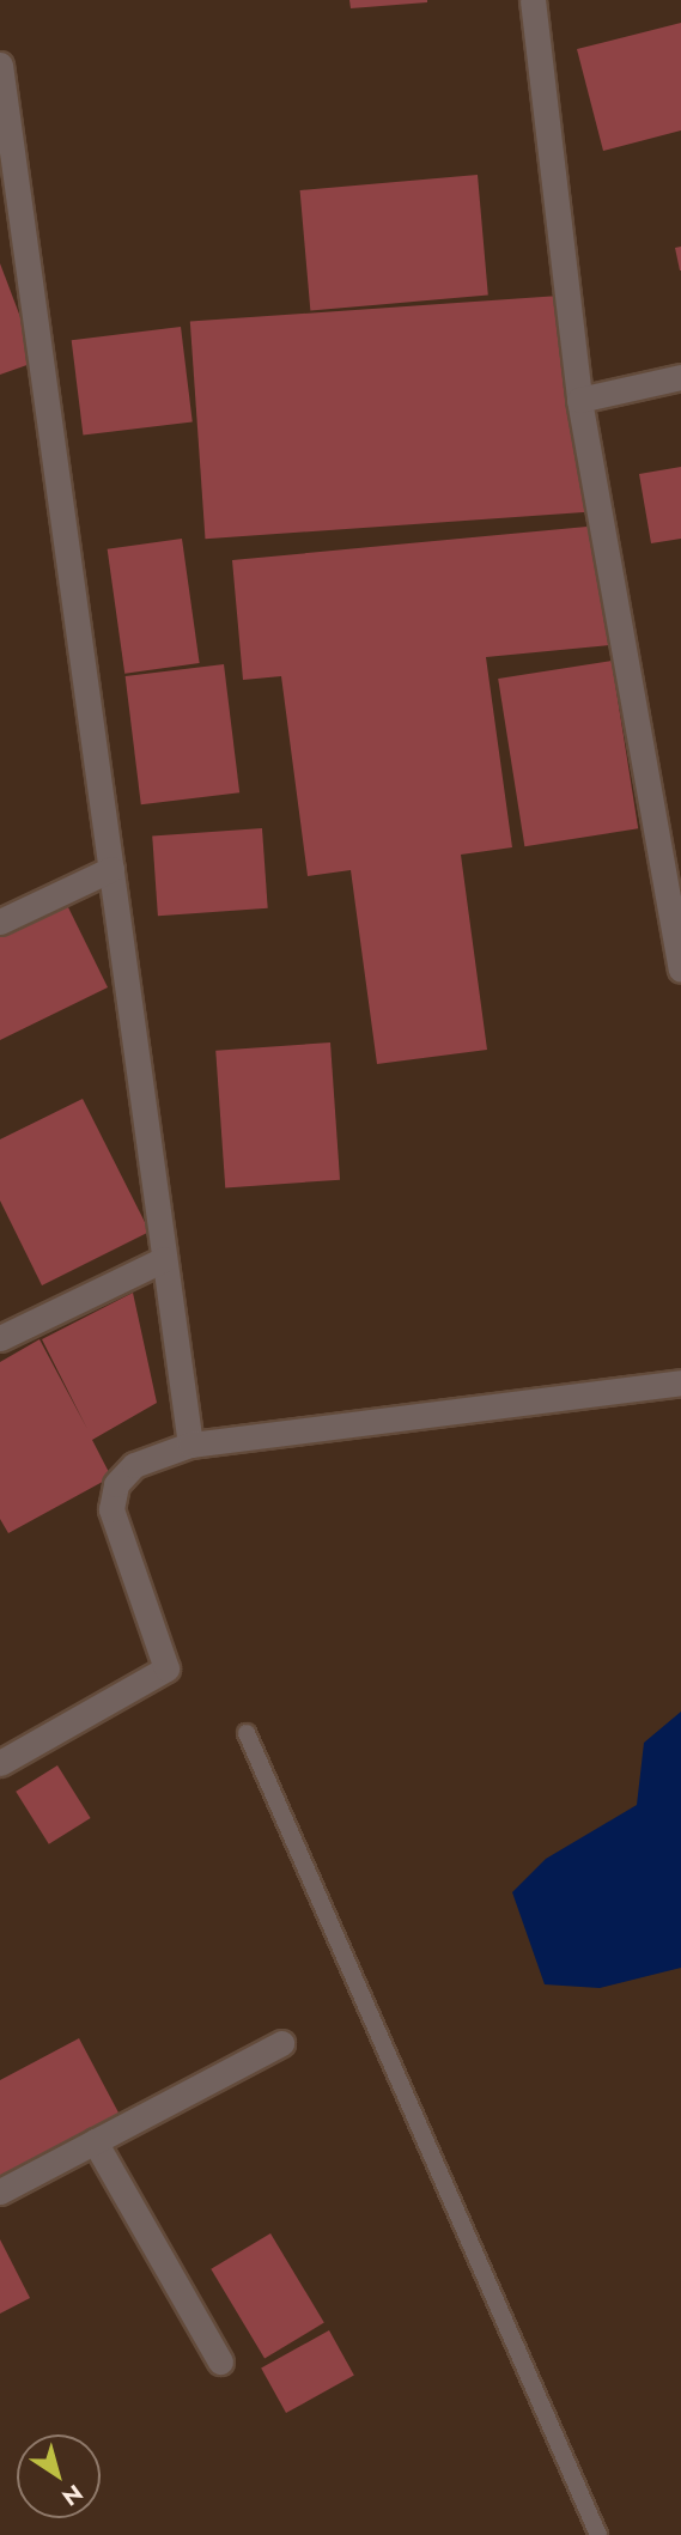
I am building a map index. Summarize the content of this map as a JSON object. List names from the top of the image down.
{
  "north": "bottom right"
}
